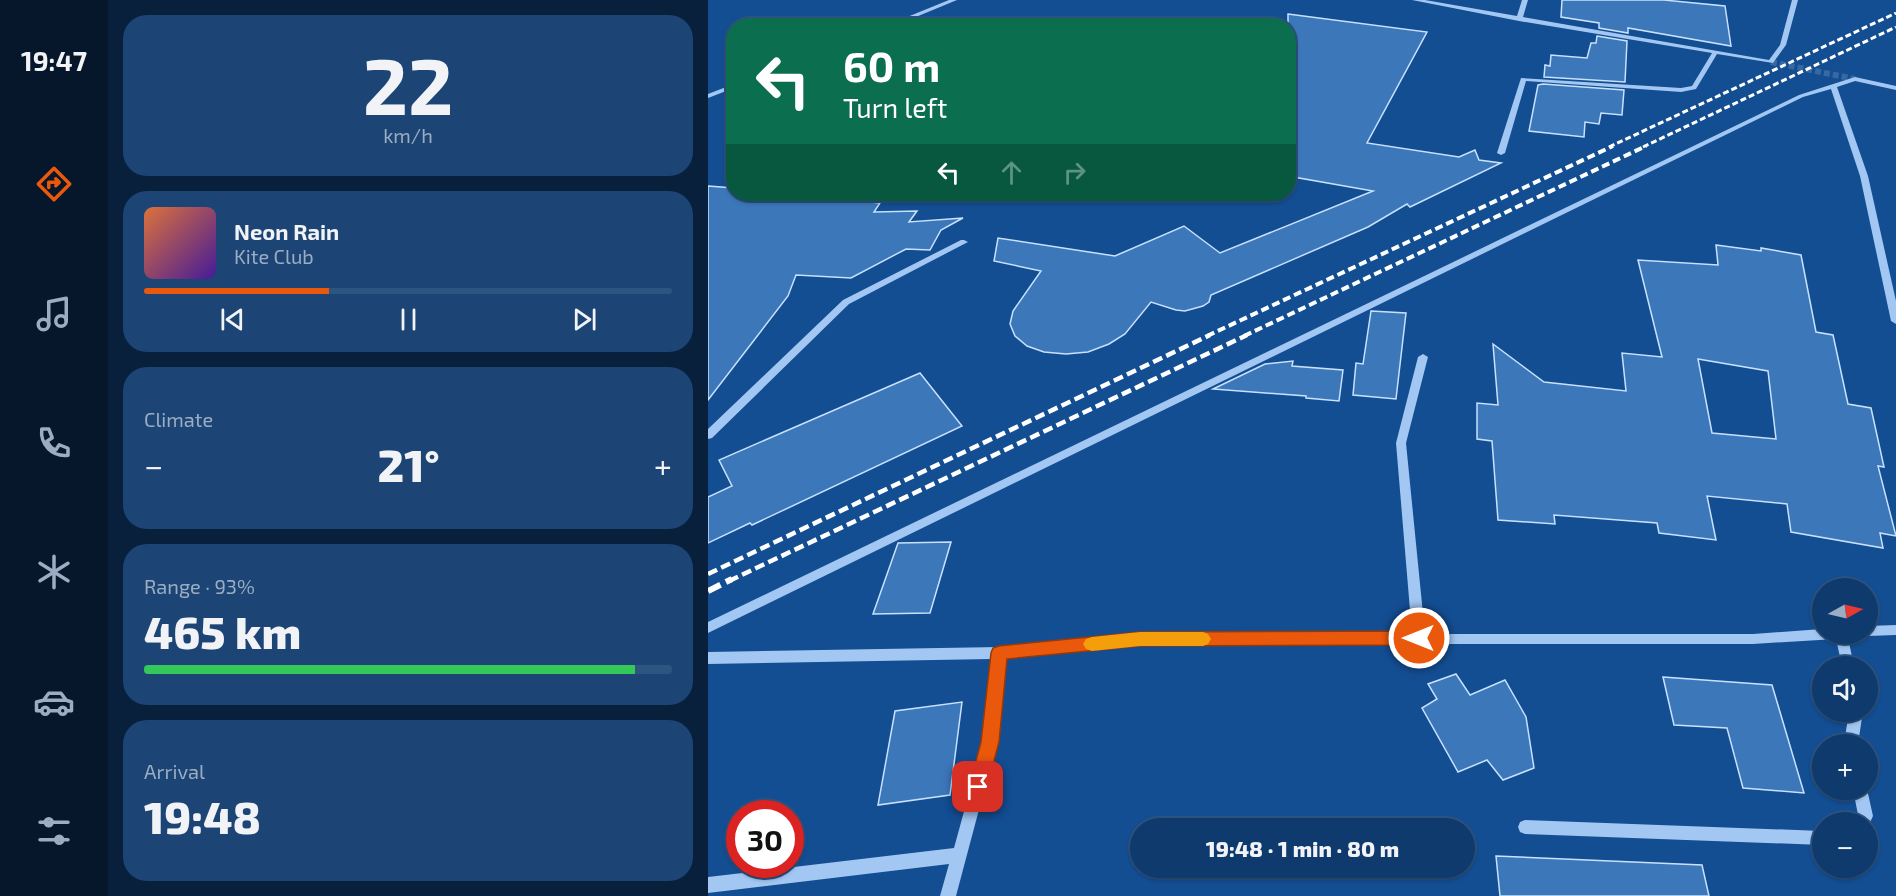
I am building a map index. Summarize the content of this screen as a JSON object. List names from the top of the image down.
{
  "north": "right",
  "page": {
    "tabs": "19:47",
    "tile": [
      ["22", "km/h"],
      "Climate",
      ["Range · 93%", "465 km"],
      ["Arrival", "19:48"]
    ],
    "turn": ["60 m", "Turn left"],
    "song": ["Neon Rain", "Kite Club"],
    "heat": ["−", "21°", "+"],
    "map_buttons": ["+", "−"],
    "limit": "30",
    "trip": "19:48 · 1 min · 80 m"
  }
}
